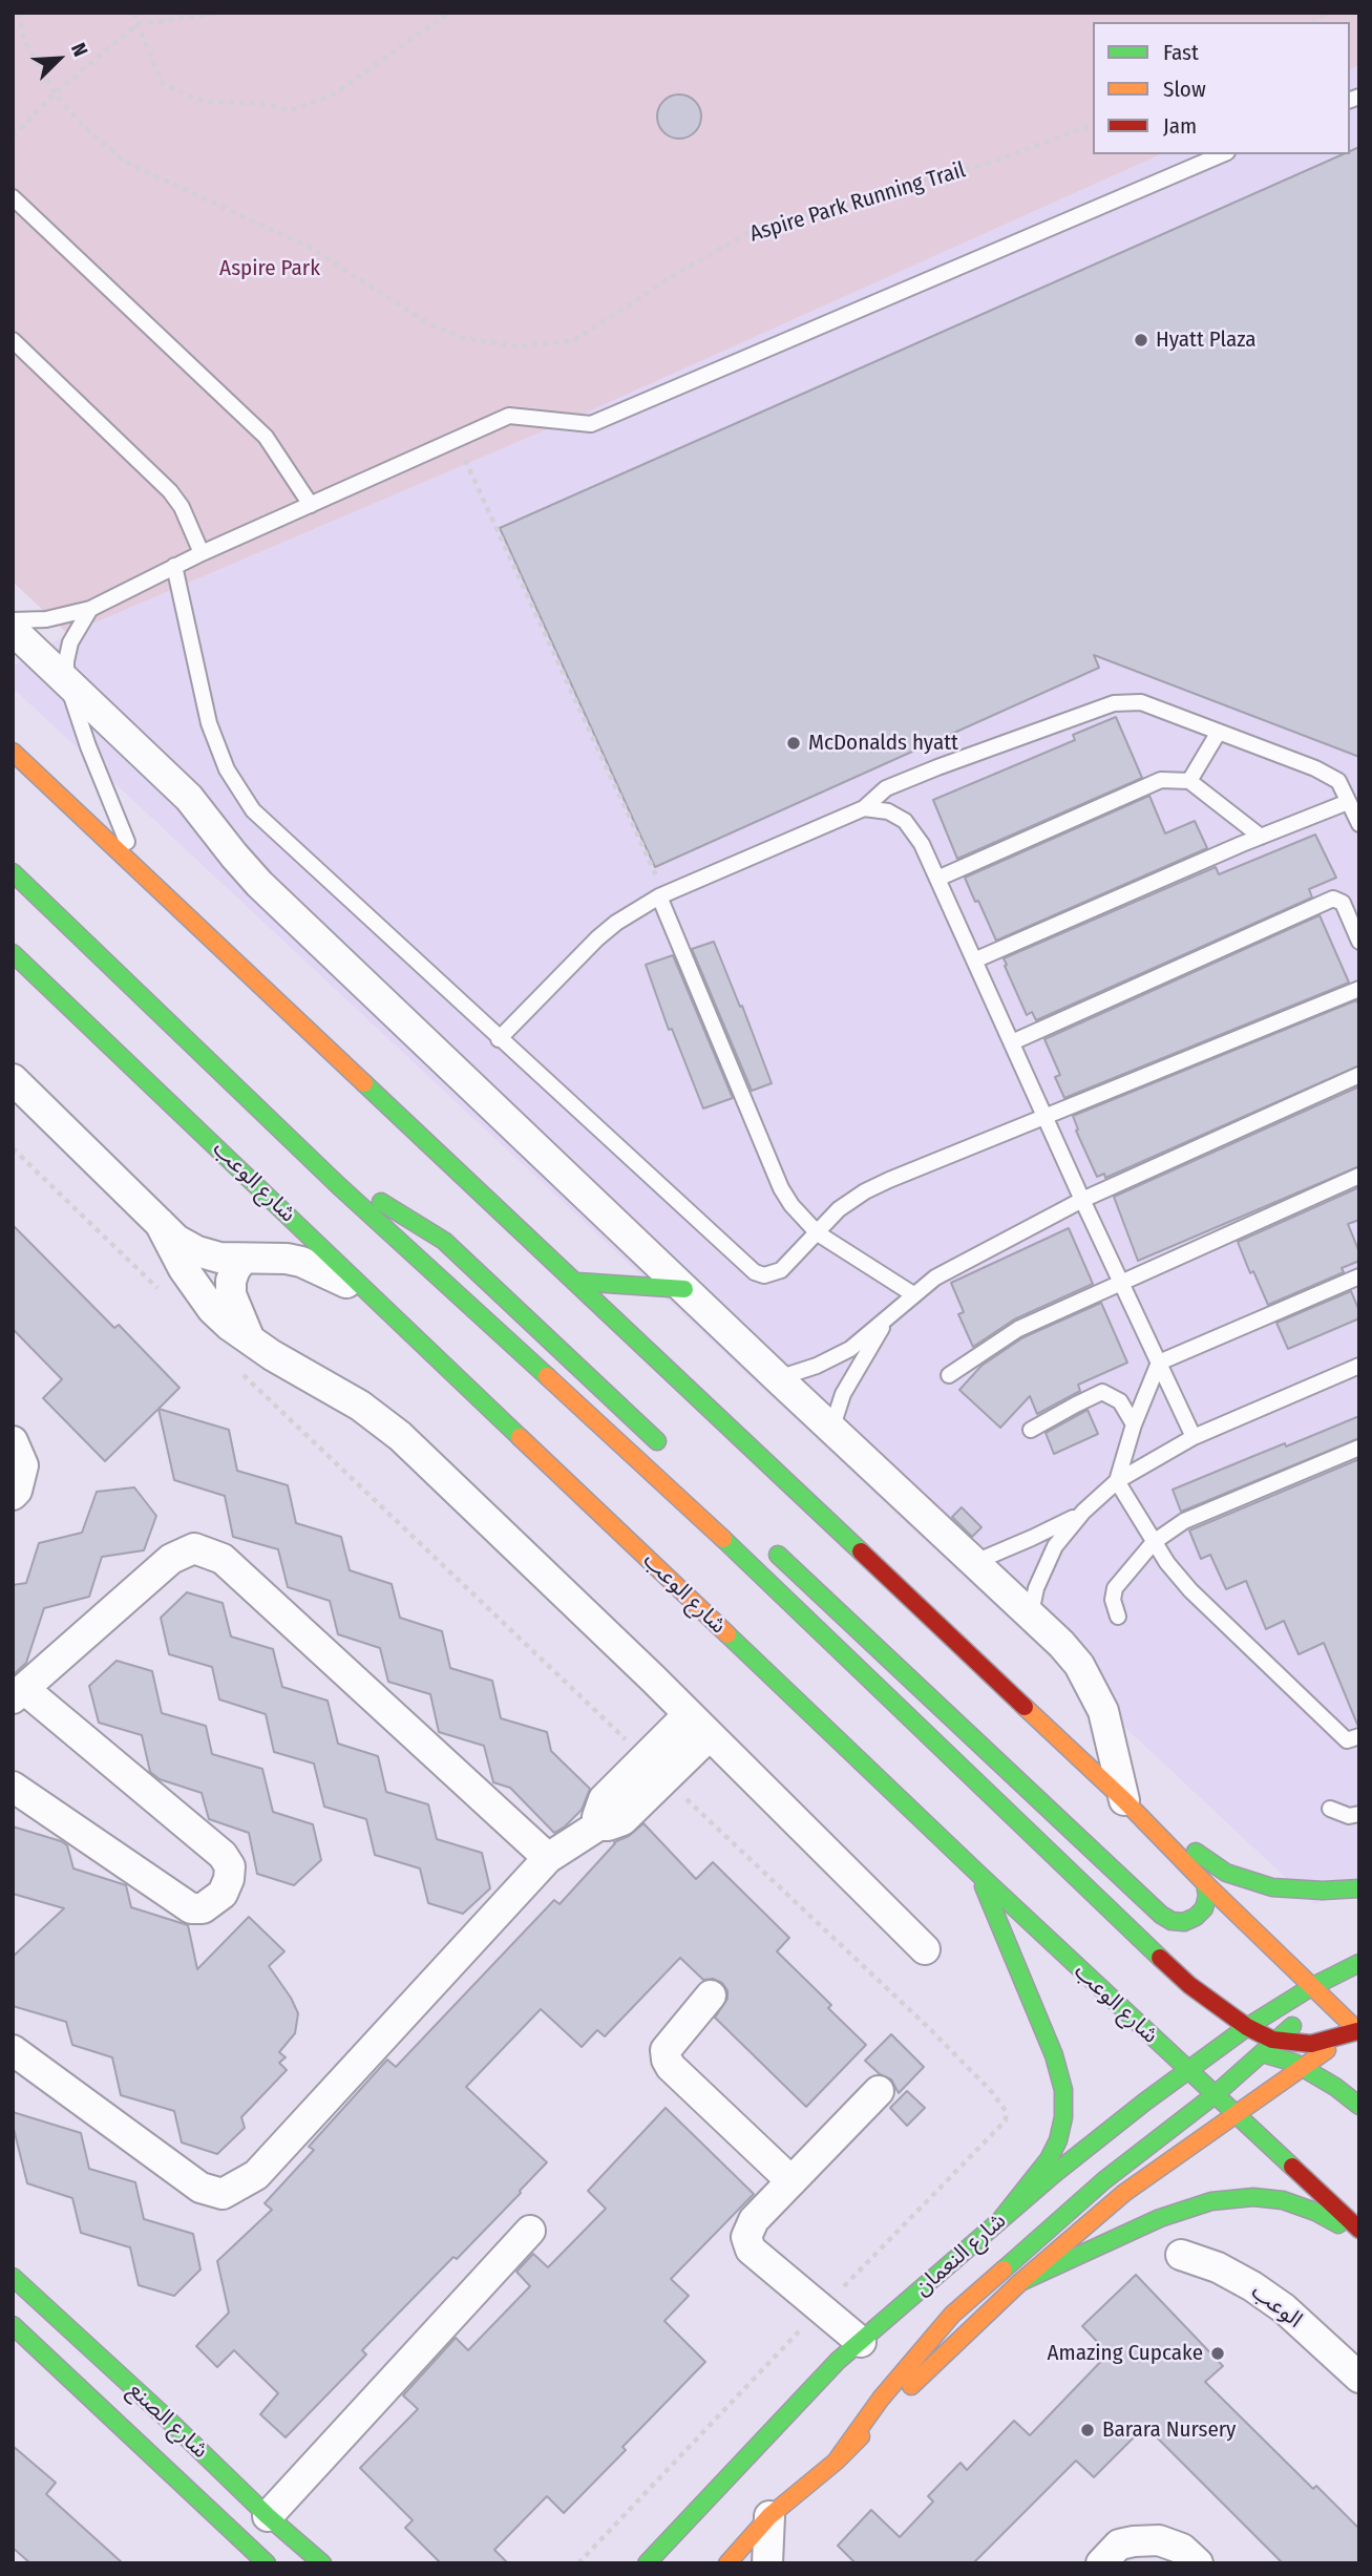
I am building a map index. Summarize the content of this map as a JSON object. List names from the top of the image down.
{
  "streets": {
    "main road": ["شارع الوعب", "شارع النعمان", "شارع الصنع"],
    "street": ["الوعب"],
    "path": ["Aspire Park Running Trail"]
  },
  "crossings": [
    ["شارع الوعب", "شارع النعمان"]
  ],
  "parks": ["Aspire Park"],
  "places": [
    "Hyatt Plaza",
    "McDonalds hyatt",
    "Amazing Cupcake",
    "Barara Nursery"
  ],
  "legend": ["Fast", "Slow", "Jam"],
  "north": "top right"
}
